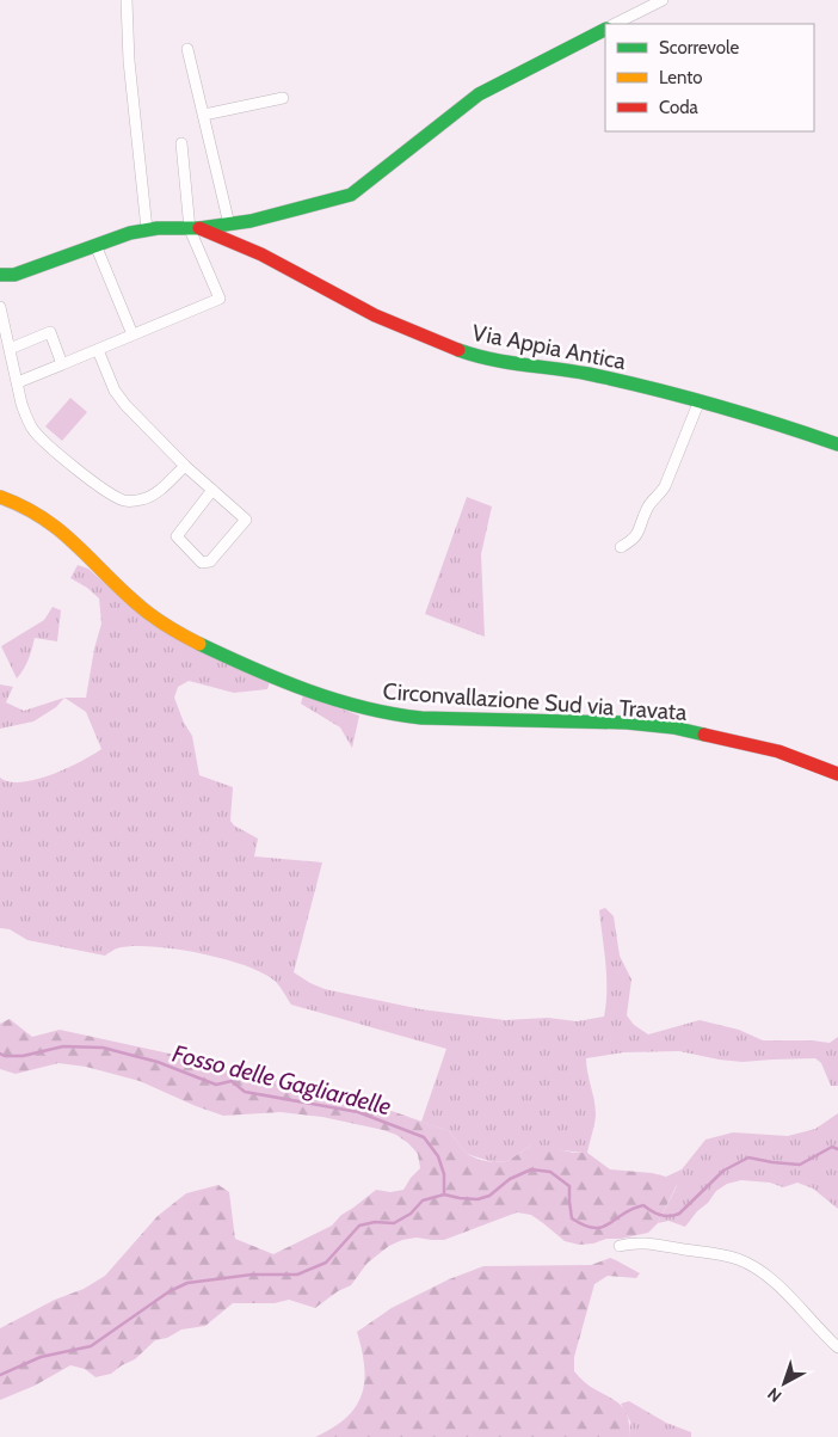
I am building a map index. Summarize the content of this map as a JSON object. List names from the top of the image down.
{
  "streets": {
    "street": ["Via Appia Antica", "Circonvallazione Sud via Travata"]
  },
  "water": ["Fosso delle Gagliardelle"],
  "legend": ["Scorrevole", "Lento", "Coda"],
  "north": "bottom left"
}
